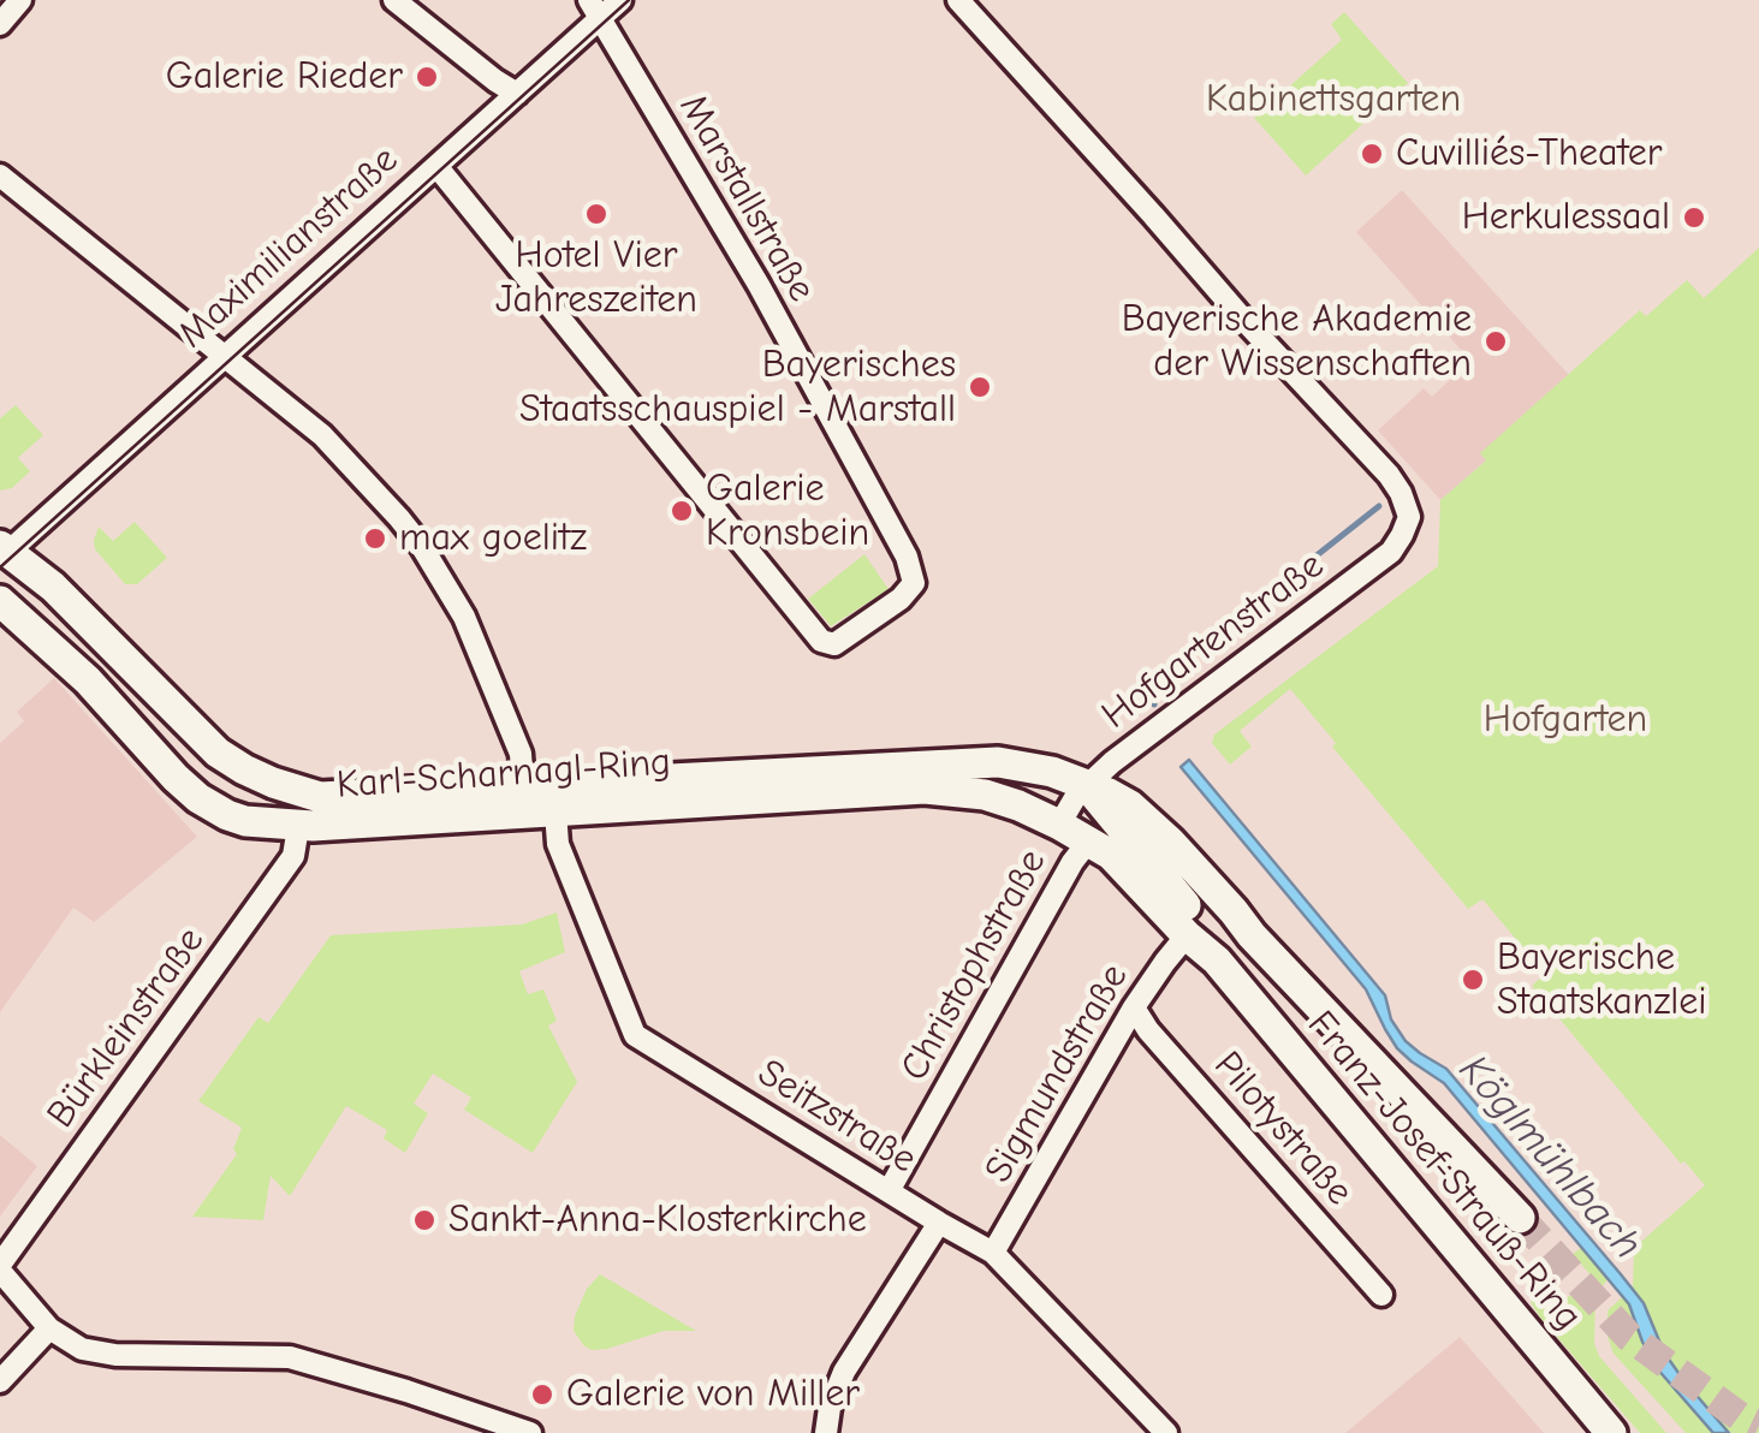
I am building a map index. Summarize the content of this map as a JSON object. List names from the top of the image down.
{
  "streets": {
    "main road": ["Karl-Scharnagl-Ring", "Franz-Josef-Strauß-Ring"],
    "street": [
      "Marstallstraße",
      "Maximilianstraße",
      "Hofgartenstraße",
      "Christophstraße",
      "Bürkleinstraße",
      "Sigmundstraße",
      "Seitzstraße",
      "Pilotystraße"
    ]
  },
  "crossings": [
    ["Marstallstraße", "Maximilianstraße"],
    ["Maximilianstraße", "Karl-Scharnagl-Ring"],
    ["Hofgartenstraße", "Karl-Scharnagl-Ring"],
    ["Hofgartenstraße", "Franz-Josef-Strauß-Ring"],
    ["Karl-Scharnagl-Ring", "Christophstraße"],
    ["Karl-Scharnagl-Ring", "Bürkleinstraße"],
    ["Karl-Scharnagl-Ring", "Seitzstraße"],
    ["Karl-Scharnagl-Ring", "Franz-Josef-Strauß-Ring"],
    ["Christophstraße", "Seitzstraße"],
    ["Christophstraße", "Franz-Josef-Strauß-Ring"],
    ["Sigmundstraße", "Seitzstraße"],
    ["Sigmundstraße", "Pilotystraße"],
    ["Sigmundstraße", "Franz-Josef-Strauß-Ring"]
  ],
  "water": ["Köglmühlbach"],
  "parks": ["Kabinettsgarten", "Hofgarten"],
  "places": [
    "Galerie Rieder",
    "Cuvilliés-Theater",
    "Hotel Vier Jahreszeiten",
    "Herkulessaal",
    "Bayerische Akademie der Wissenschaften",
    "Bayerisches Staatsschauspiel - Marstall",
    "Galerie Kronsbein",
    "max goelitz",
    "Bayerische Staatskanzlei",
    "Sankt-Anna-Klosterkirche",
    "Galerie von Miller"
  ]
}
